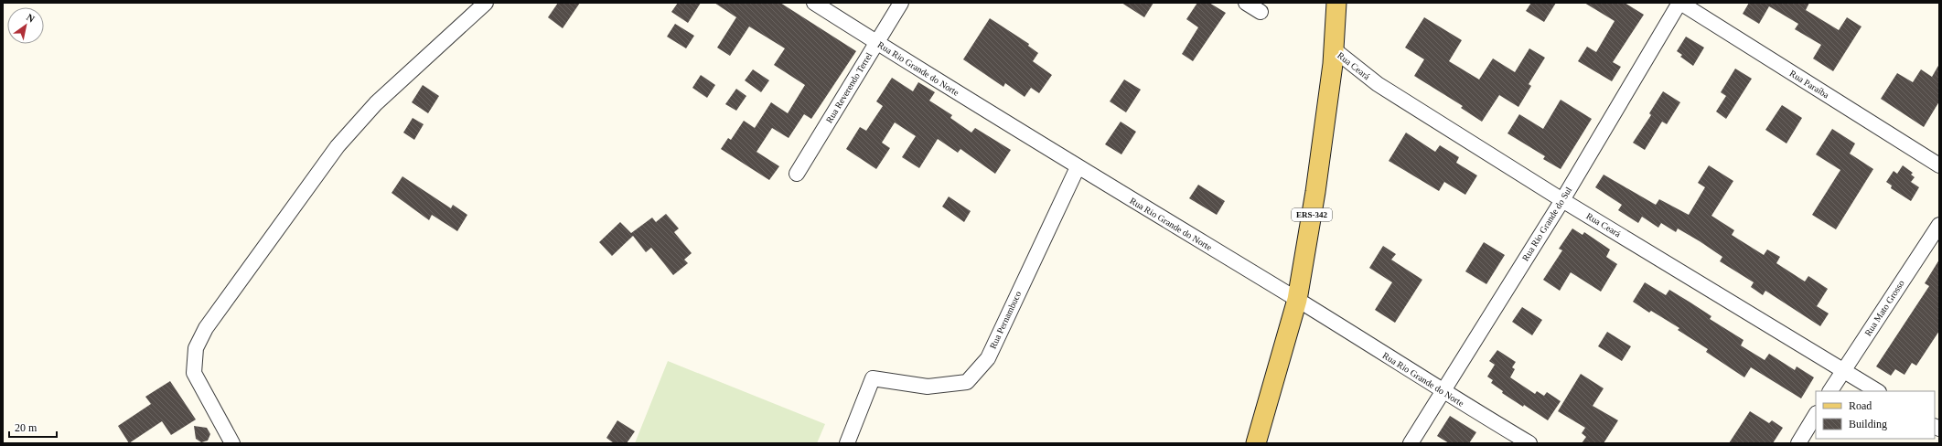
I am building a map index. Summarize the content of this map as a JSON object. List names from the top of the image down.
{
  "streets": {
    "main road": ["ERS-342"],
    "street": [
      "Rua Ceará",
      "Rua Rio Grande do Norte",
      "Rua Paraíba",
      "Rua Reverendo Terrel",
      "Rua Rio Grande do Sul",
      "Rua Mato Grosso",
      "Rua Pernambuco"
    ]
  },
  "crossings": [
    ["Rua Ceará", "ERS-342"],
    ["Rua Ceará", "Rua Rio Grande do Sul"],
    ["Rua Ceará", "Rua Mato Grosso"],
    ["Rua Rio Grande do Norte", "Rua Reverendo Terrel"],
    ["Rua Rio Grande do Norte", "ERS-342"],
    ["Rua Rio Grande do Norte", "Rua Rio Grande do Sul"],
    ["Rua Rio Grande do Norte", "Rua Pernambuco"],
    ["Rua Paraíba", "Rua Rio Grande do Sul"]
  ],
  "legend": ["Road", "Building"],
  "scale_bar": "20 m",
  "north": "top right"
}
